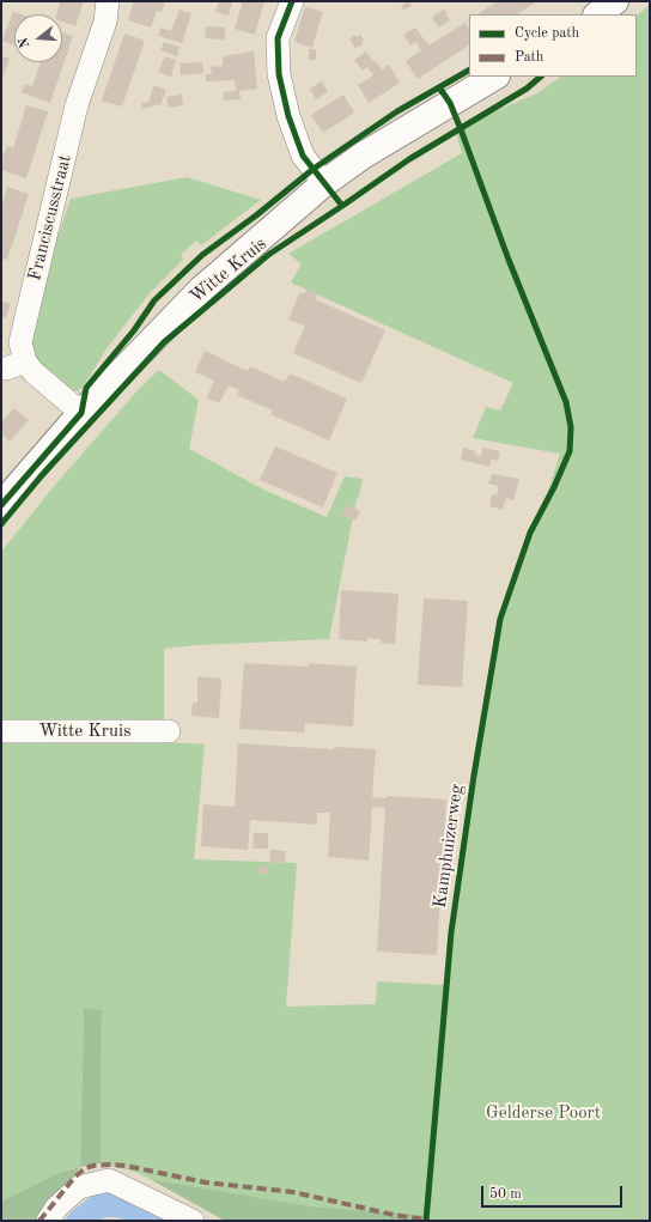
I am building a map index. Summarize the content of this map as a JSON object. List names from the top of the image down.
{
  "streets": {
    "main road": ["Witte Kruis"],
    "street": ["Franciscusstraat"],
    "cycle path": ["Kamphuizerweg"]
  },
  "parks": ["Gelderse Poort"],
  "legend": ["Cycle path", "Path"],
  "scale_bar": "50 m",
  "north": "left"
}
